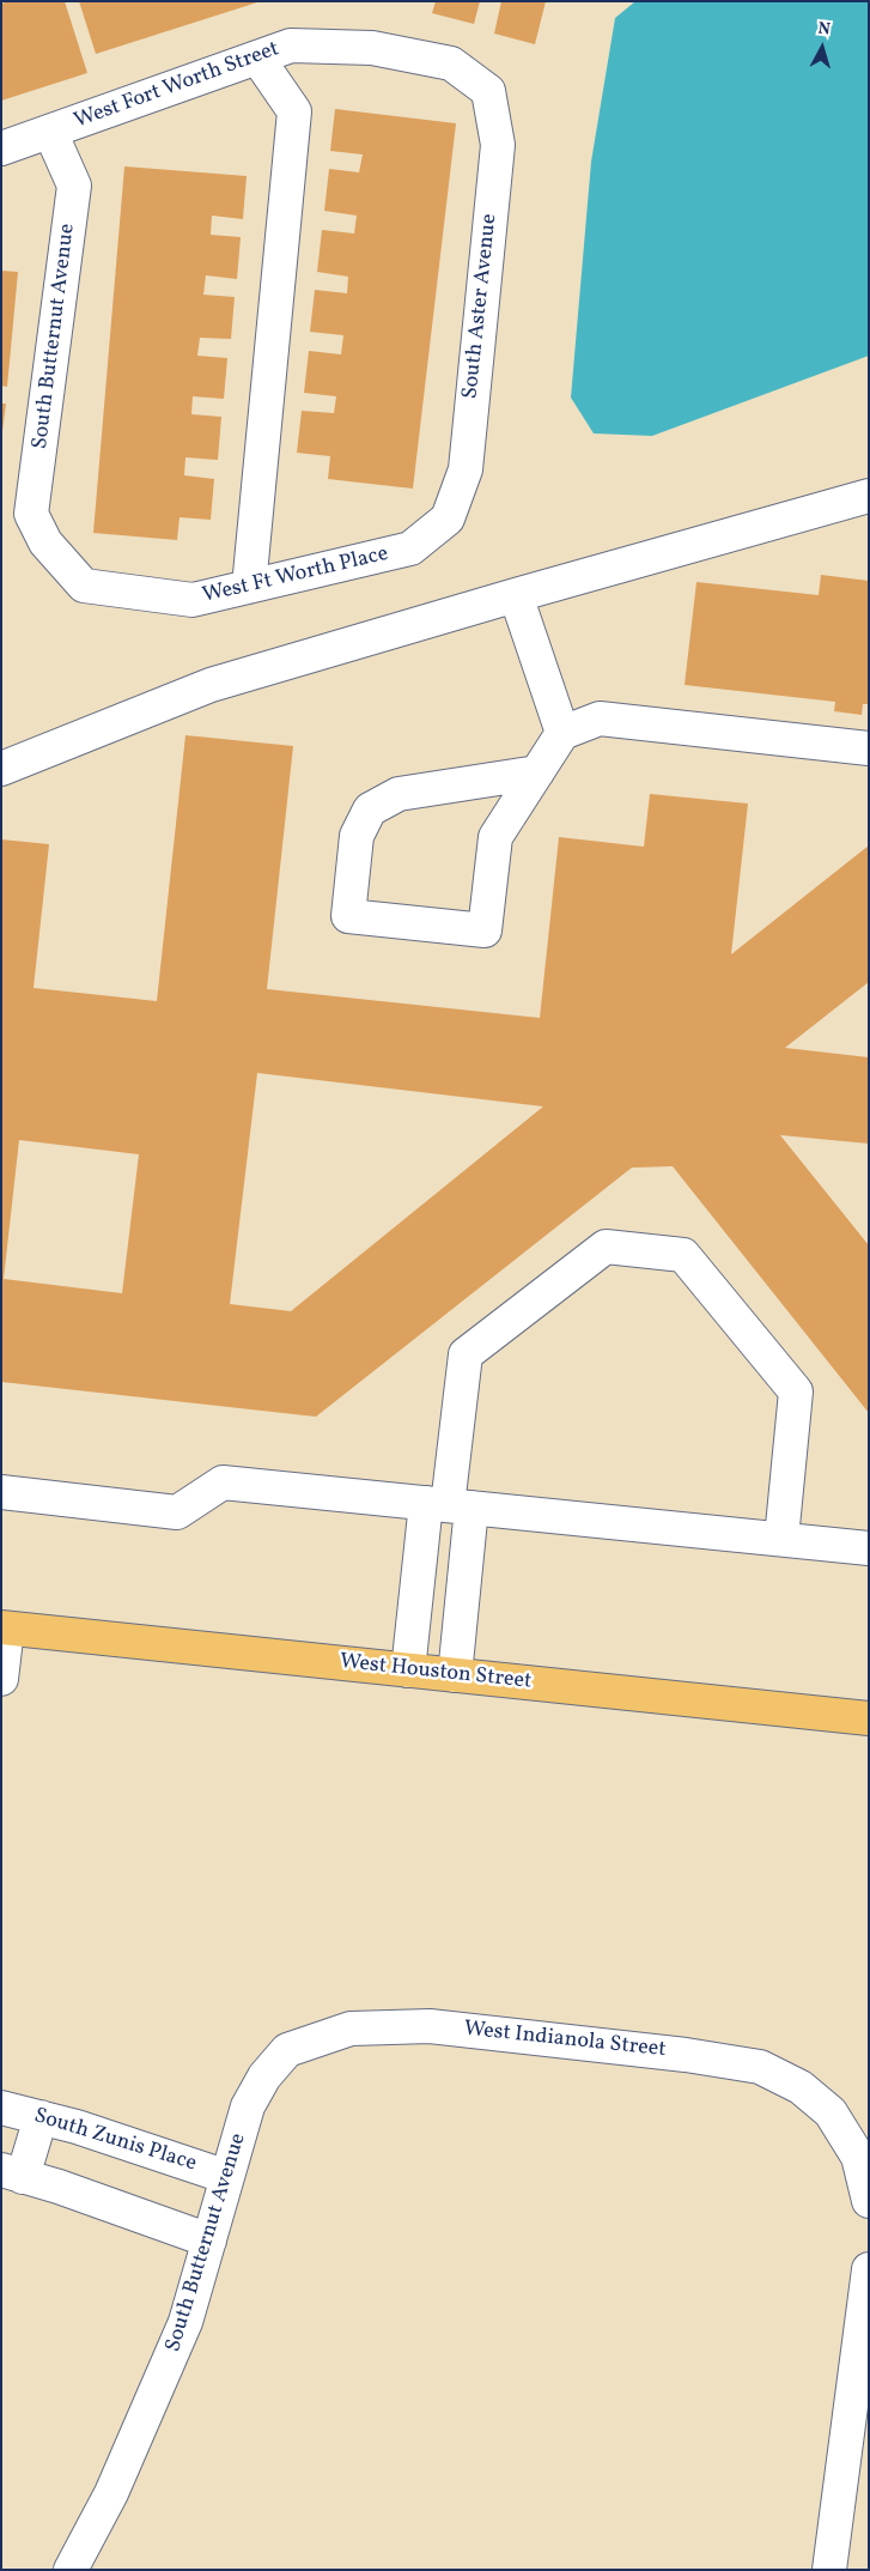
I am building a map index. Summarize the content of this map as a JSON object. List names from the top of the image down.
{
  "streets": {
    "main road": ["West Houston Street"],
    "street": [
      "West Fort Worth Street",
      "South Aster Avenue",
      "South Butternut Avenue",
      "West Ft Worth Place",
      "West Indianola Street",
      "South Zunis Place"
    ]
  },
  "crossings": [
    ["West Fort Worth Street", "South Aster Avenue"],
    ["West Fort Worth Street", "South Butternut Avenue"],
    ["South Aster Avenue", "West Ft Worth Place"],
    ["South Butternut Avenue", "West Ft Worth Place"],
    ["South Butternut Avenue", "West Indianola Street"],
    ["South Butternut Avenue", "South Zunis Place"]
  ],
  "north": "top"
}
